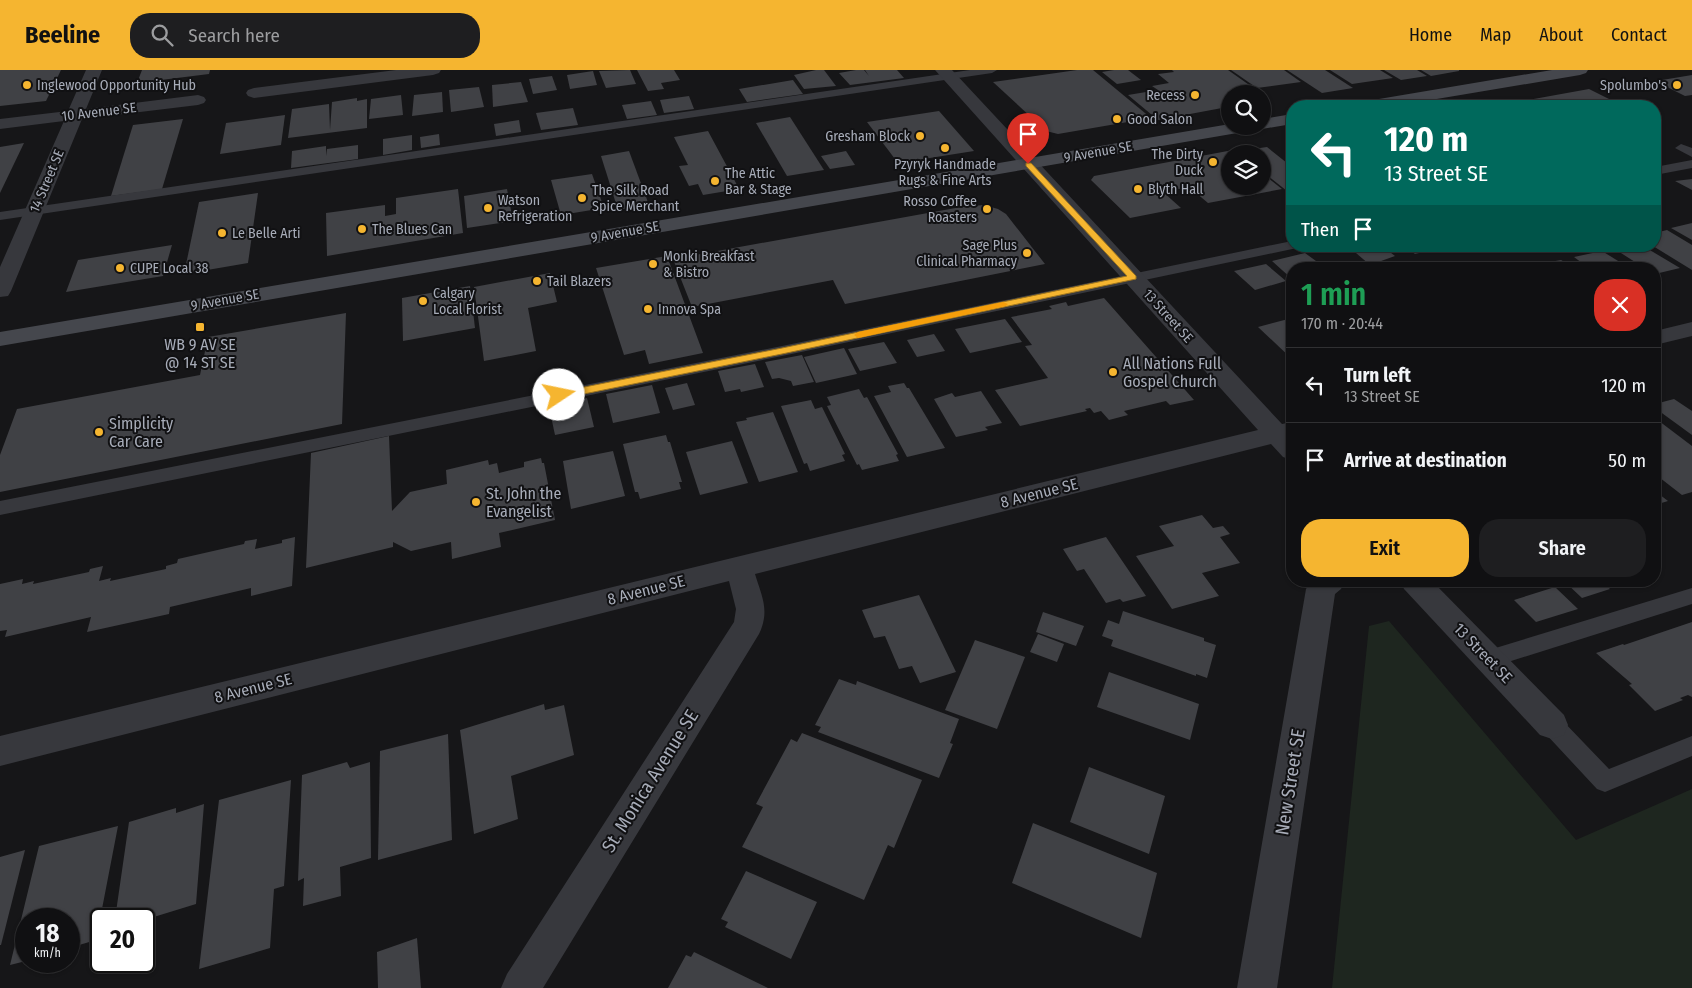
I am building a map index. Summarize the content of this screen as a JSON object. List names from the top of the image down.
{
  "streets": {
    "main road": ["9 Avenue SE"],
    "street": [
      "10 Avenue SE",
      "14 Street SE",
      "13 Street SE",
      "8 Avenue SE",
      "St. Monica Avenue SE",
      "New Street SE"
    ]
  },
  "crossings": [
    ["10 Avenue SE", "14 Street SE"],
    ["9 Avenue SE", "13 Street SE"],
    ["8 Avenue SE", "St. Monica Avenue SE"]
  ],
  "places": {
    "other": [
      "Inglewood Opportunity Hub",
      "Spolumbo's",
      "Recess",
      "Good Salon",
      "Gresham Block",
      "Pzyryk Handmade Rugs & Fine Arts",
      "The Dirty Duck",
      "The Attic Bar & Stage",
      "Blyth Hall",
      "The Silk Road Spice Merchant",
      "Watson Refrigeration",
      "Rosso Coffee Roasters",
      "The Blues Can",
      "Le Belle Arti",
      "Sage Plus Clinical Pharmacy",
      "Monki Breakfast & Bistro",
      "CUPE Local 38",
      "Tail Blazers",
      "Calgary Local Florist",
      "Innova Spa",
      "All Nations Full Gospel Church",
      "Simplicity Car Care",
      "St. John the Evangelist"
    ],
    "transit": ["WB 9 AV SE @ 14 ST SE"]
  },
  "page": {
    "header": "Beeline",
    "search": "Search here",
    "nav": [
      "Home",
      "Map",
      "About",
      "Contact"
    ],
    "turn": ["120 m", "13 Street SE"],
    "then": "Then",
    "heading": ["1 min", "170 m · 20:44"],
    "list": [
      {
        "name": "Turn left",
        "note": "13 Street SE",
        "value": "120 m"
      },
      {
        "name": "Arrive at destination",
        "value": "50 m"
      }
    ],
    "buttons": ["Exit", "Share"],
    "speed": "18 km/h",
    "limit": "20"
  }
}
